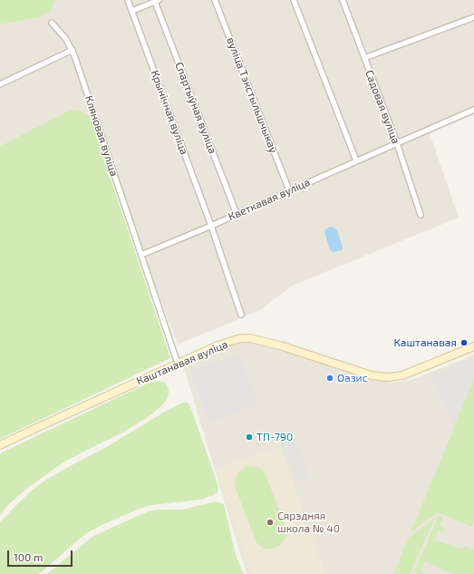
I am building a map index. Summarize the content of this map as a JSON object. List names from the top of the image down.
{
  "streets": {
    "main road": ["Каштанавая вуліца"],
    "street": [
      "вуліца Тэкстыльшчыкаў",
      "Садовая вуліца",
      "Спартыўная вуліца",
      "Крынічная вуліца",
      "Кляновая вуліца",
      "Кветкавая вуліца"
    ]
  },
  "crossings": [
    ["вуліца Тэкстыльшчыкаў", "Кветкавая вуліца"],
    ["Садовая вуліца", "Кветкавая вуліца"],
    ["Спартыўная вуліца", "Кветкавая вуліца"],
    ["Крынічная вуліца", "Кветкавая вуліца"],
    ["Кляновая вуліца", "Кветкавая вуліца"],
    ["Кляновая вуліца", "Каштанавая вуліца"]
  ],
  "places": [
    "Каштанавая",
    "Оазис",
    "ТП-790",
    "Сярэдняя школа № 40"
  ],
  "scale_bar": "100 m"
}
